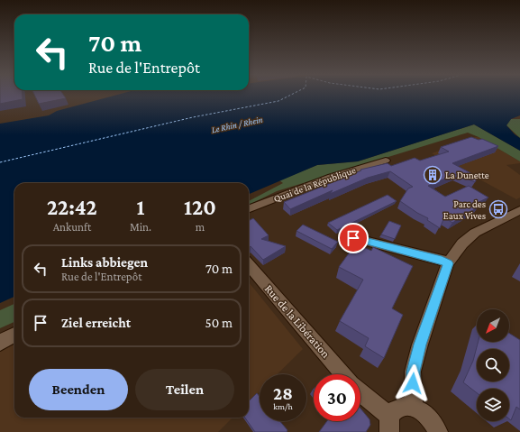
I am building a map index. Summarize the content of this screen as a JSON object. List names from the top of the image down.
{
  "streets": {
    "street": ["Quai de la République", "Rue de la Libération"]
  },
  "water": ["Le Rhin / Rhein"],
  "places": {
    "building": ["La Dunette"],
    "bus stop": ["Parc des Eaux Vives"]
  },
  "north": "bottom left",
  "page": {
    "turn": ["70 m", "Rue de l'Entrepôt"],
    "eta": [
      "22:42",
      "Ankunft",
      "1",
      "Min.",
      "120",
      "m"
    ],
    "list": [
      {
        "name": "Links abbiegen",
        "note": "Rue de l'Entrepôt",
        "value": "70 m"
      },
      {
        "name": "Ziel erreicht",
        "value": "50 m"
      }
    ],
    "buttons": ["Beenden", "Teilen"],
    "speed": "28 km/h",
    "limit": "30"
  }
}
